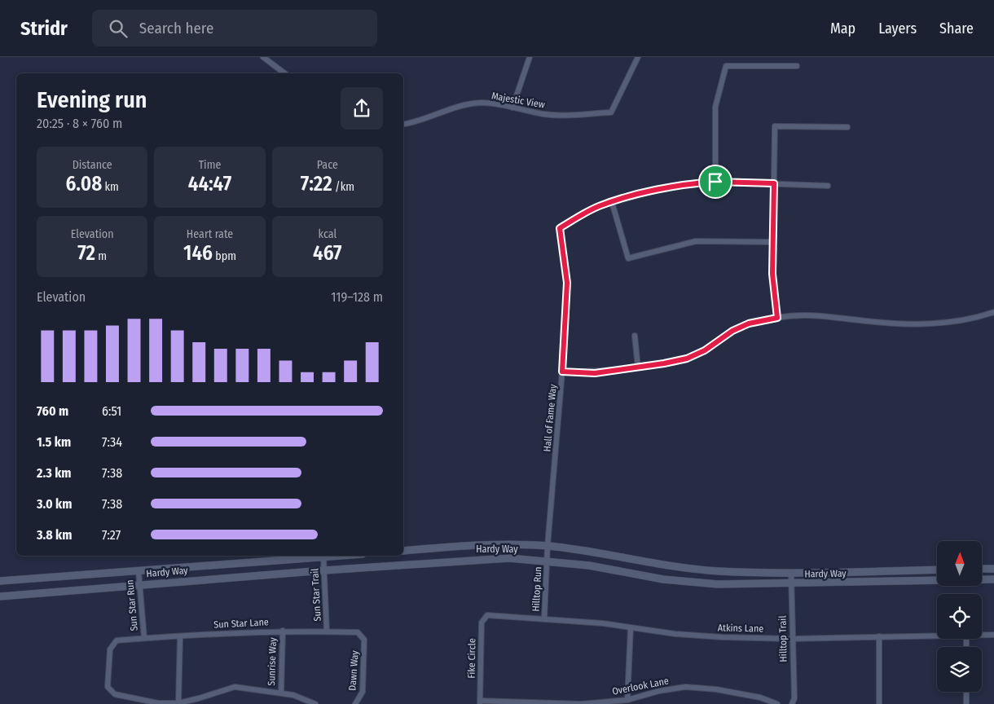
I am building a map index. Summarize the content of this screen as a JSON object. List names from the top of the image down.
{
  "streets": {
    "main road": ["Hardy Way"],
    "street": [
      "Majestic View",
      "Hall of Fame Way",
      "Hilltop Run",
      "Sun Star Trail",
      "Sun Star Run",
      "Sun Star Lane",
      "Atkins Lane",
      "Hilltop Trail",
      "Fike Circle",
      "Sunrise Way",
      "Dawn Way",
      "Overlook Lane"
    ]
  },
  "crossings": [
    ["Hall of Fame Way", "Hardy Way"],
    ["Hall of Fame Way", "Hilltop Run"],
    ["Hardy Way", "Hilltop Run"],
    ["Hardy Way", "Sun Star Trail"],
    ["Hardy Way", "Sun Star Run"],
    ["Hardy Way", "Hilltop Trail"],
    ["Hilltop Run", "Atkins Lane"],
    ["Sun Star Trail", "Sun Star Lane"],
    ["Sun Star Run", "Sun Star Lane"],
    ["Sun Star Lane", "Sunrise Way"],
    ["Sun Star Lane", "Dawn Way"],
    ["Atkins Lane", "Hilltop Trail"],
    ["Atkins Lane", "Fike Circle"],
    ["Fike Circle", "Overlook Lane"]
  ],
  "north": "top",
  "page": {
    "header": "Stridr",
    "search": "Search here",
    "nav": ["Map", "Layers", "Share"],
    "heading": ["Evening run", "20:25 · 8 × 760 m"],
    "stats": [
      ["Distance", "6.08 km"],
      ["Time", "44:47"],
      ["Pace", "7:22 /km"],
      ["Elevation", "72 m"],
      ["Heart rate", "146 bpm"],
      ["kcal", "467"]
    ],
    "chart": ["Elevation", "119–128 m"],
    "list": [
      {
        "name": "760 m",
        "note": "6:51"
      },
      {
        "name": "1.5 km",
        "note": "7:34"
      },
      {
        "name": "2.3 km",
        "note": "7:38"
      },
      {
        "name": "3.0 km",
        "note": "7:38"
      },
      {
        "name": "3.8 km",
        "note": "7:27"
      }
    ]
  }
}
